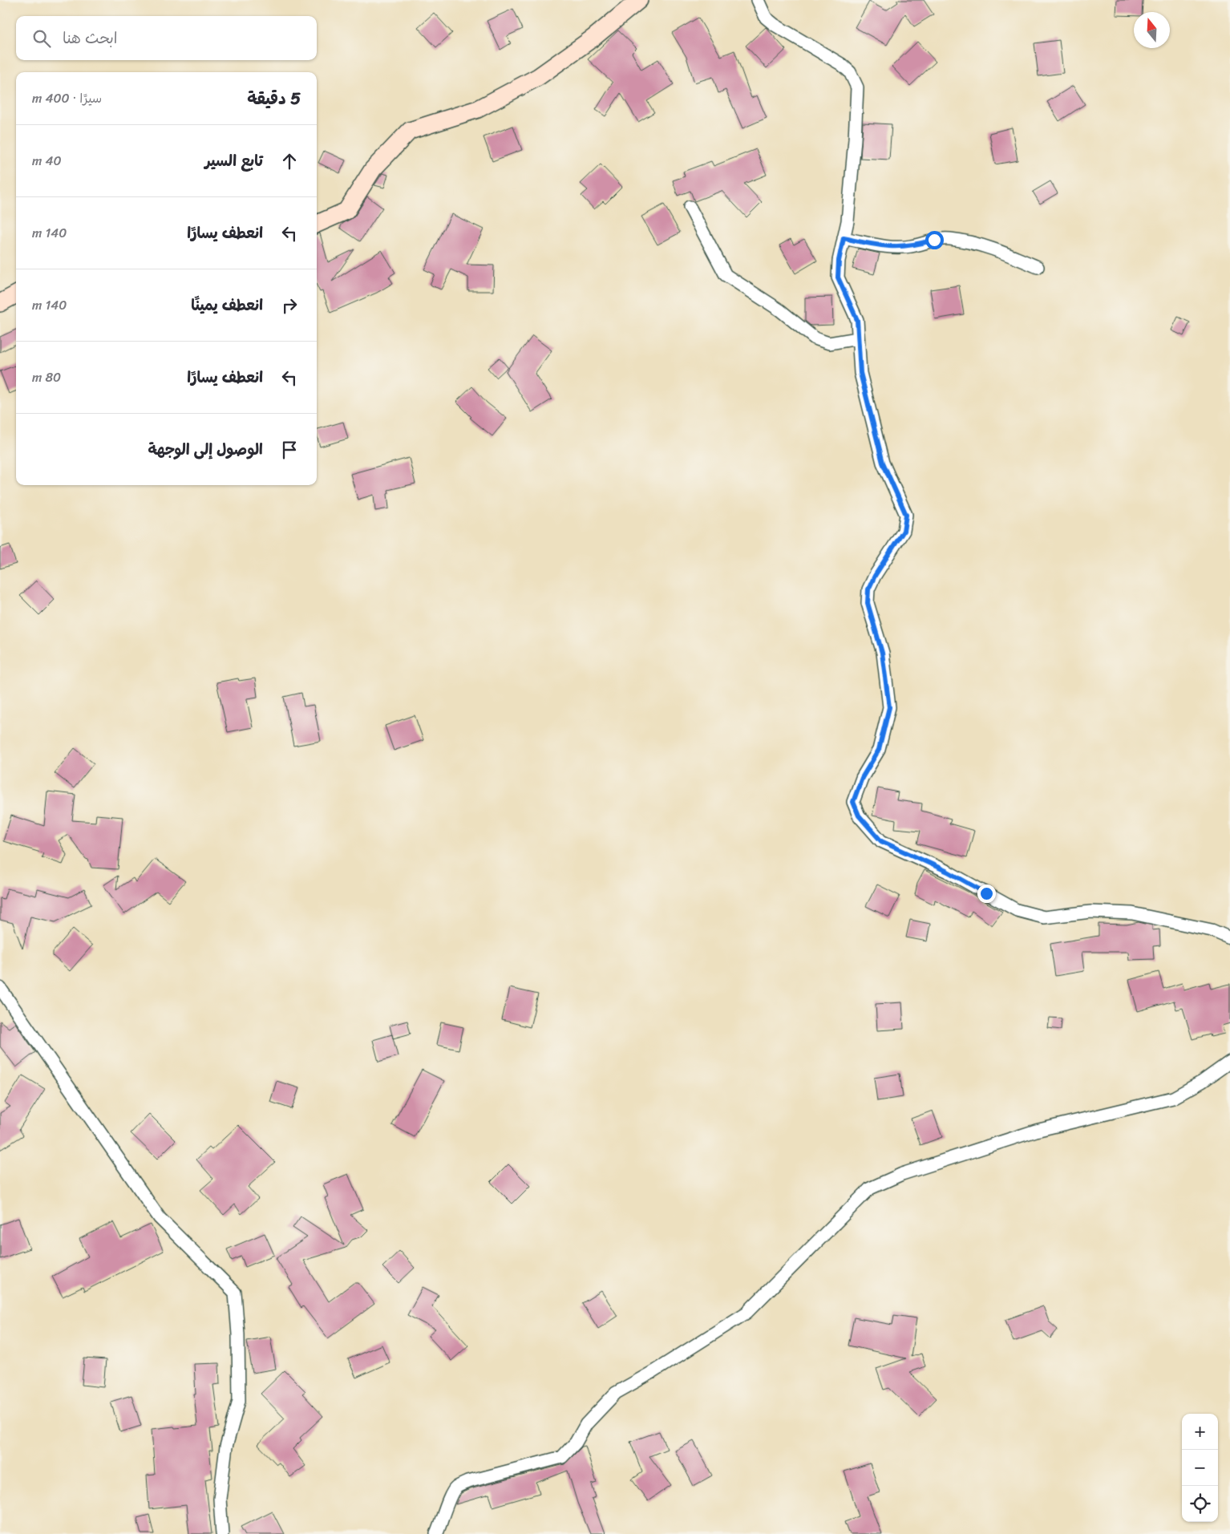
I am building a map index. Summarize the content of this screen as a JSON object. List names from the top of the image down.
{
  "north": "top",
  "page": {
    "search": "ابحث هنا",
    "heading": ["5 دقيقة", "سيرًا · 400 m"],
    "list": [
      ["تابع السير", "40 m"],
      ["انعطف يسارًا", "140 m"],
      ["انعطف يمينًا", "140 m"],
      ["انعطف يسارًا", "80 m"],
      "الوصول إلى الوجهة"
    ],
    "map_buttons": ["+", "−"]
  }
}
